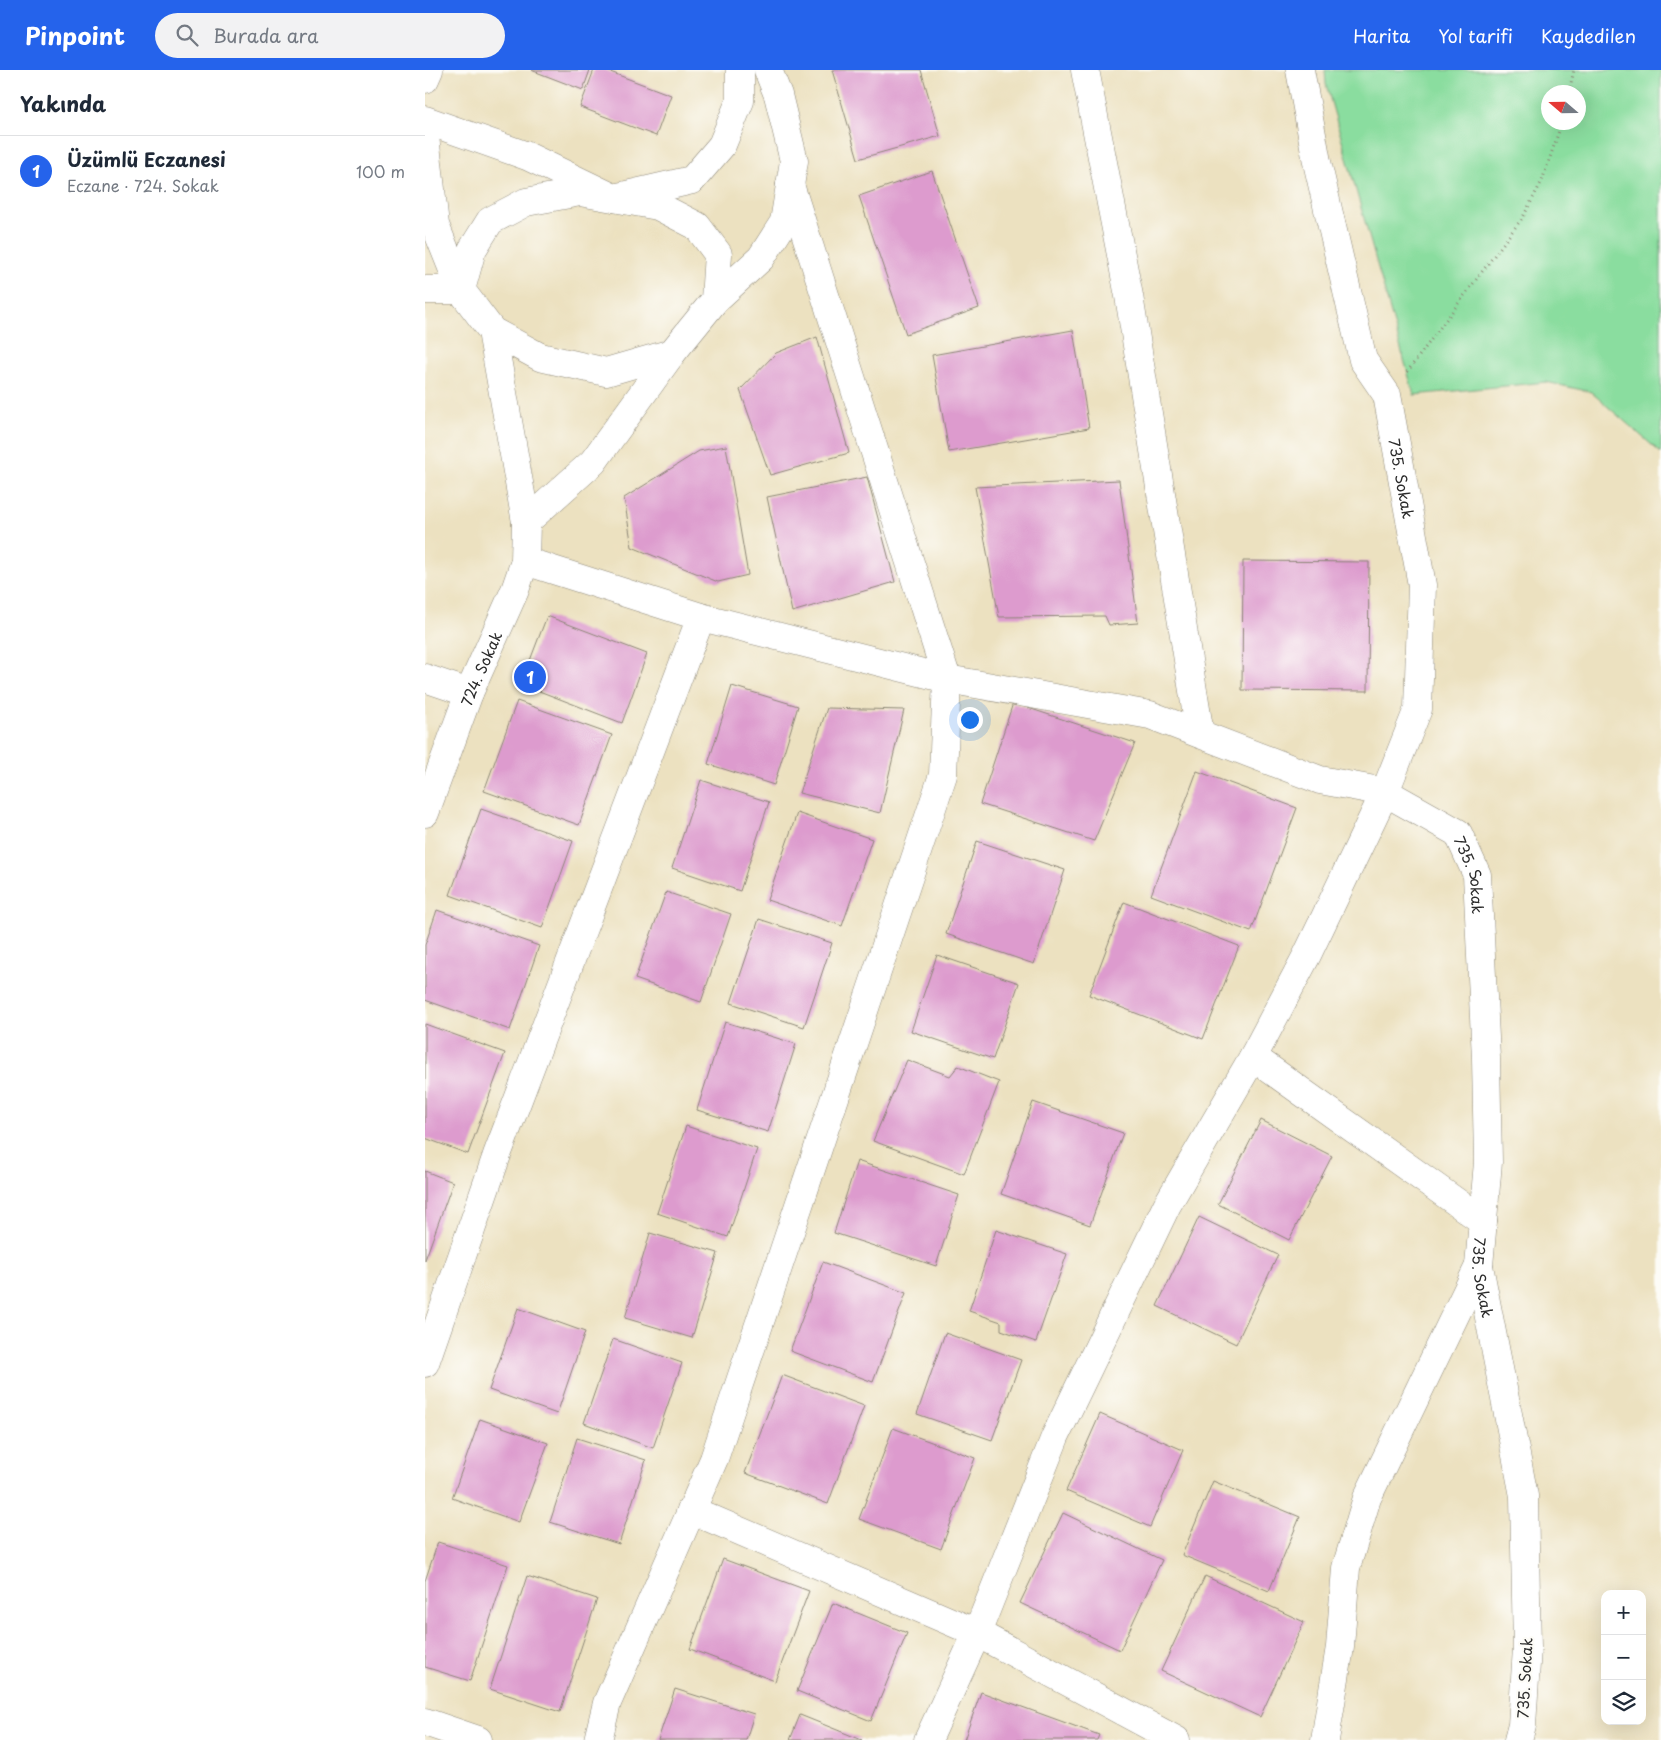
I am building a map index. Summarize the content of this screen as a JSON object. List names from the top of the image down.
{
  "streets": {
    "street": ["735. Sokak", "724. Sokak"]
  },
  "north": "left",
  "page": {
    "header": "Pinpoint",
    "search": "Burada ara",
    "nav": ["Harita", "Yol tarifi", "Kaydedilen"],
    "heading": "Yakında",
    "list": [
      {
        "mark": "1",
        "name": "Üzümlü Eczanesi",
        "note": "Eczane · 724. Sokak",
        "value": "100 m"
      }
    ],
    "pins": "1",
    "map_buttons": ["+", "−"]
  }
}
